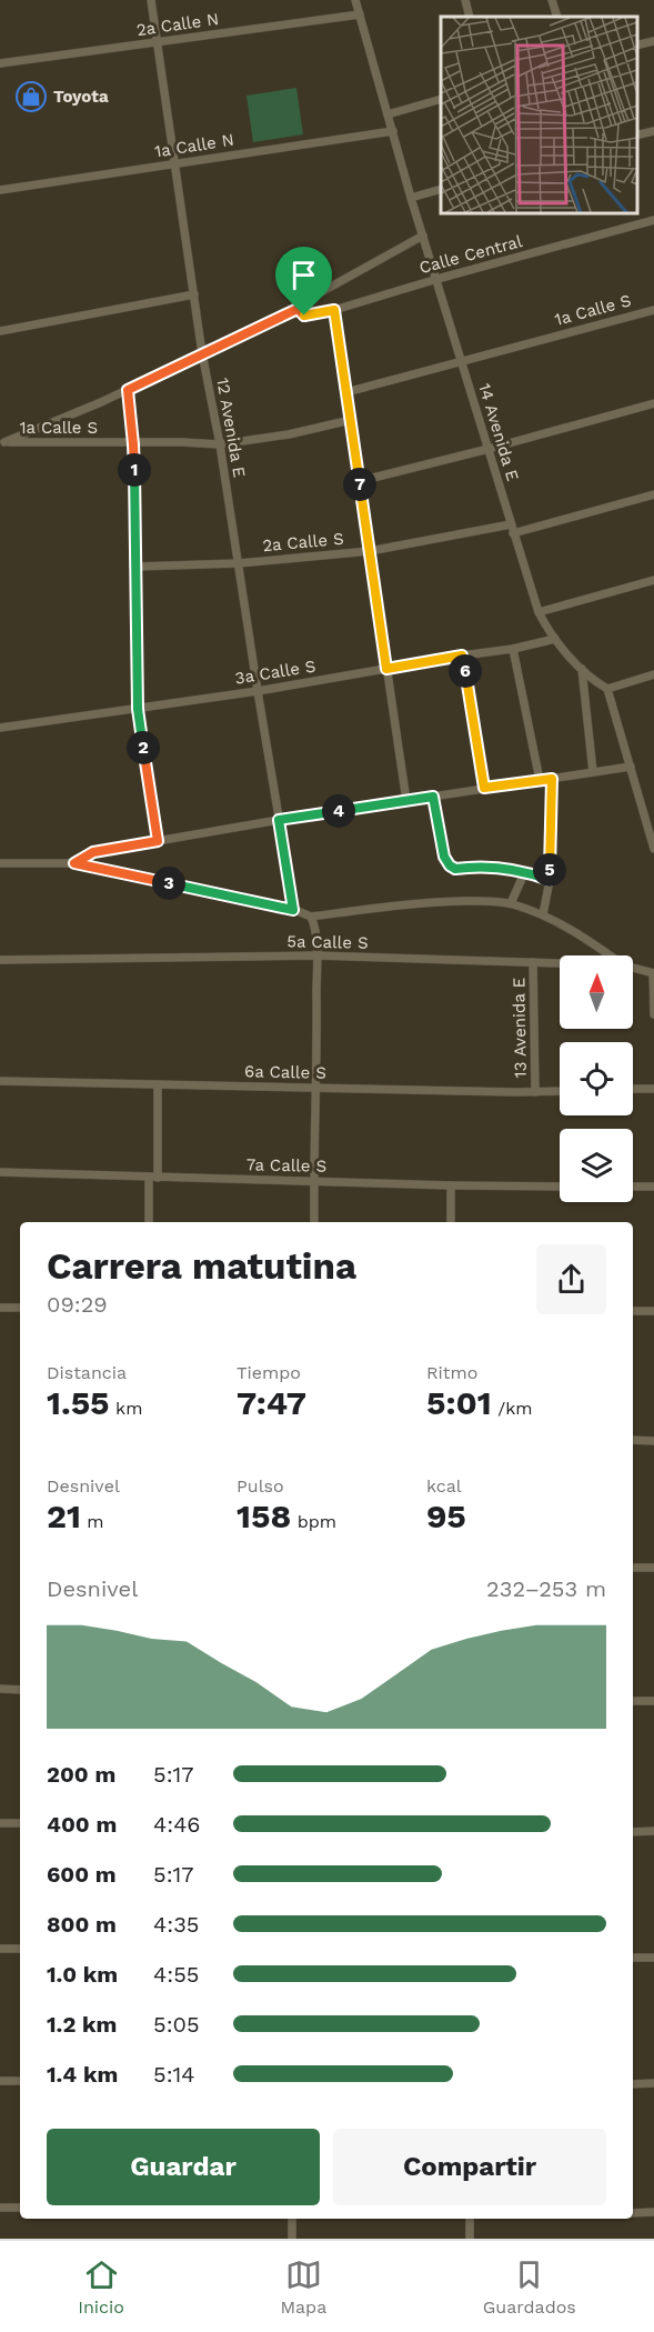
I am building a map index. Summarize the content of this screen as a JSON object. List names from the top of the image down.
{
  "streets": {
    "street": [
      "2a Calle N",
      "1a Calle N",
      "Calle Central",
      "1a Calle S",
      "12 Avenida E",
      "14 Avenida E",
      "2a Calle S",
      "3a Calle S",
      "5a Calle S",
      "13 Avenida E",
      "6a Calle S",
      "7a Calle S"
    ]
  },
  "crossings": [
    ["2a Calle N", "12 Avenida E"],
    ["2a Calle N", "14 Avenida E"],
    ["1a Calle N", "12 Avenida E"],
    ["1a Calle N", "14 Avenida E"],
    ["Calle Central", "1a Calle S"],
    ["Calle Central", "12 Avenida E"],
    ["Calle Central", "14 Avenida E"],
    ["1a Calle S", "12 Avenida E"],
    ["1a Calle S", "14 Avenida E"],
    ["12 Avenida E", "2a Calle S"],
    ["12 Avenida E", "3a Calle S"],
    ["14 Avenida E", "2a Calle S"],
    ["14 Avenida E", "3a Calle S"],
    ["5a Calle S", "13 Avenida E"],
    ["13 Avenida E", "6a Calle S"]
  ],
  "places": {
    "shop": ["Toyota"]
  },
  "north": "top",
  "page": {
    "pins": [
      "1",
      "7",
      "6",
      "2",
      "4",
      "5",
      "3"
    ],
    "heading": ["Carrera matutina", "09:29"],
    "stats": [
      ["Distancia", "1.55 km"],
      ["Tiempo", "7:47"],
      ["Ritmo", "5:01 /km"],
      ["Desnivel", "21 m"],
      ["Pulso", "158 bpm"],
      ["kcal", "95"]
    ],
    "chart": ["Desnivel", "232–253 m"],
    "list": [
      {
        "name": "200 m",
        "note": "5:17"
      },
      {
        "name": "400 m",
        "note": "4:46"
      },
      {
        "name": "600 m",
        "note": "5:17"
      },
      {
        "name": "800 m",
        "note": "4:35"
      },
      {
        "name": "1.0 km",
        "note": "4:55"
      },
      {
        "name": "1.2 km",
        "note": "5:05"
      },
      {
        "name": "1.4 km",
        "note": "5:14"
      }
    ],
    "buttons": ["Guardar", "Compartir"],
    "tabs": ["Inicio", "Mapa", "Guardados"]
  }
}
